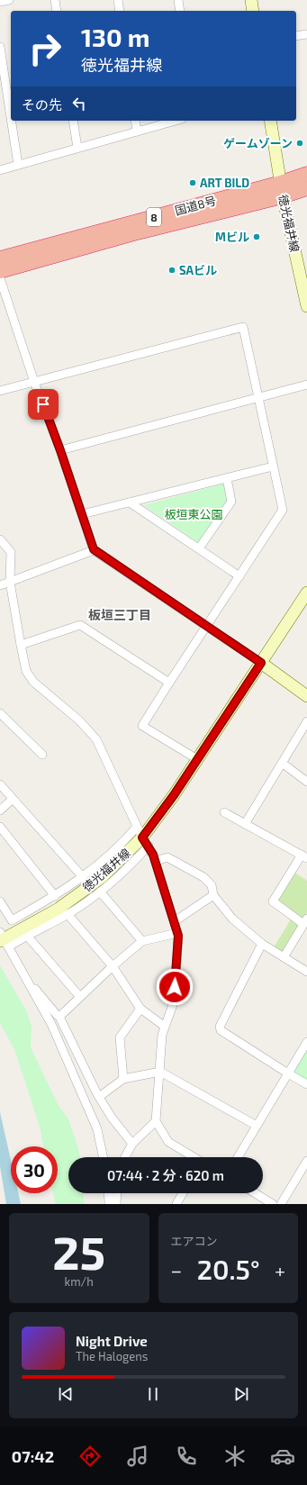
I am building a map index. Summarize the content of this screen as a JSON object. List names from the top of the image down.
{
  "streets": {
    "highway": ["国道8号", "8"],
    "main road": ["徳光福井線"]
  },
  "crossings": [
    ["国道8号", "徳光福井線"]
  ],
  "districts": ["板垣三丁目"],
  "parks": ["板垣東公園"],
  "places": [
    "ゲームゾーン",
    "ART BILD",
    "Mビル",
    "SAビル"
  ],
  "page": {
    "turn": ["130 m", "徳光福井線"],
    "then": "その先",
    "limit": "30",
    "trip": "07:44 · 2 分 · 620 m",
    "tile": [
      ["25", "km/h"],
      "エアコン"
    ],
    "heat": ["−", "20.5°", "+"],
    "song": ["Night Drive", "The Halogens"],
    "tabs": "07:42"
  }
}
